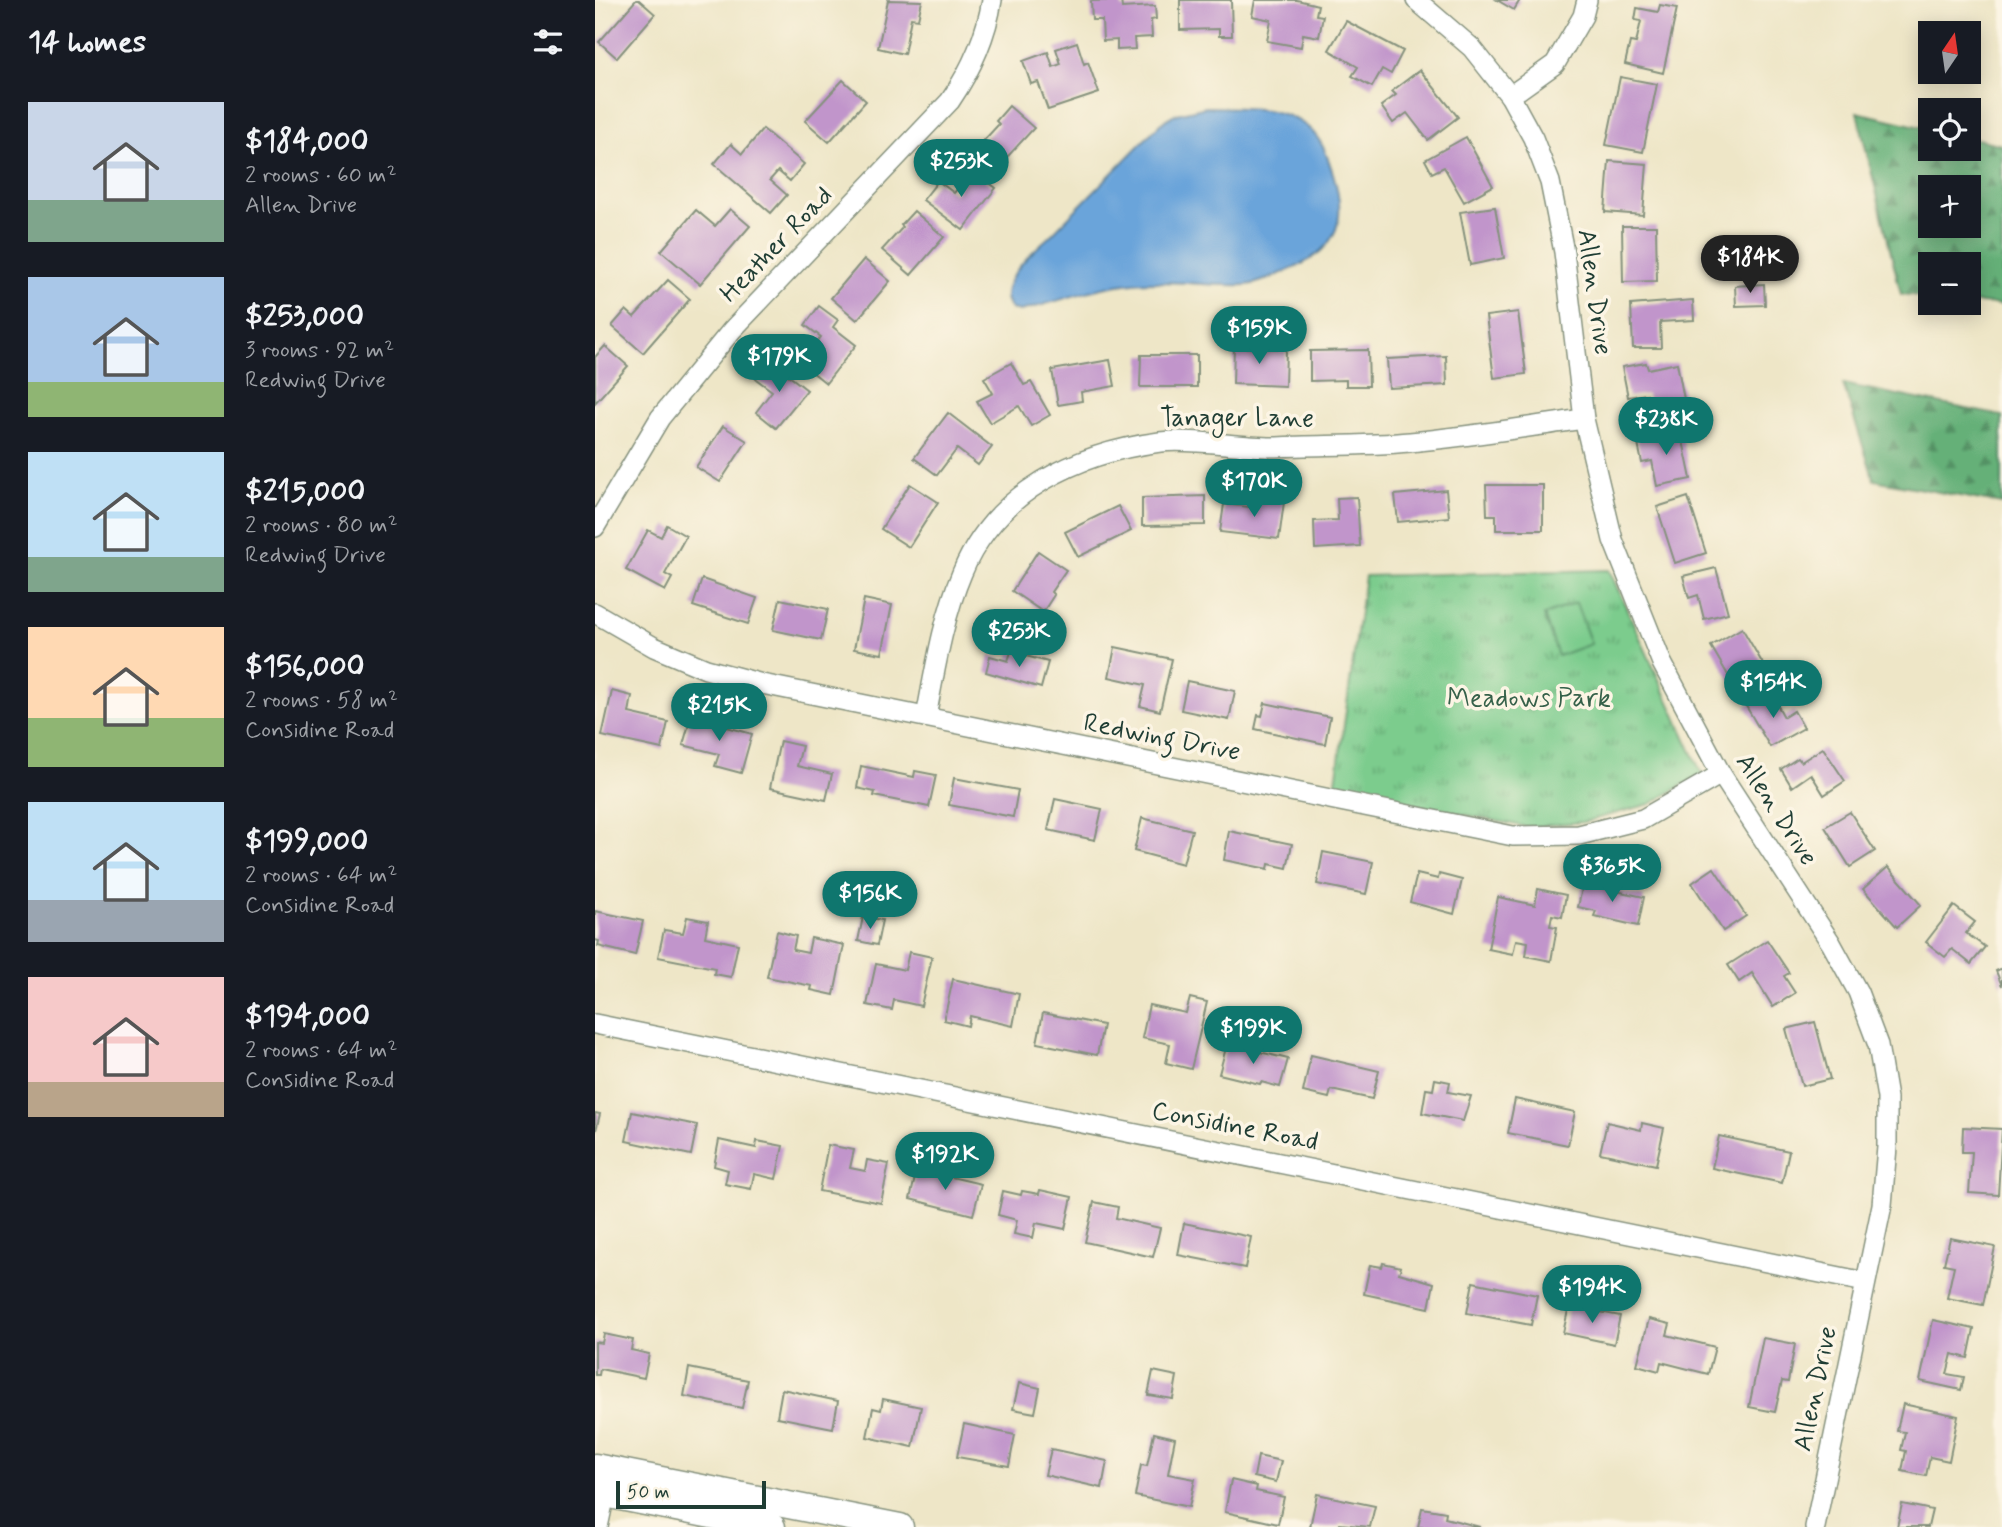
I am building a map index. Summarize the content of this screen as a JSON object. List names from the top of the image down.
{
  "streets": {
    "street": [
      "Heather Road",
      "Allen Drive",
      "Tanager Lane",
      "Redwing Drive",
      "Considine Road"
    ]
  },
  "crossings": [
    ["Allen Drive", "Tanager Lane"],
    ["Allen Drive", "Redwing Drive"],
    ["Allen Drive", "Considine Road"],
    ["Tanager Lane", "Redwing Drive"]
  ],
  "parks": ["Meadows Park"],
  "scale_bar": "50 m",
  "north": "top",
  "page": {
    "heading": "14 homes",
    "map_buttons": ["+", "−"],
    "list": [
      {
        "name": "$184,000",
        "note": "2 rooms · 60 m² · Allen Drive"
      },
      {
        "name": "$253,000",
        "note": "3 rooms · 92 m² · Redwing Drive"
      },
      {
        "name": "$215,000",
        "note": "2 rooms · 80 m² · Redwing Drive"
      },
      {
        "name": "$156,000",
        "note": "2 rooms · 58 m² · Considine Road"
      },
      {
        "name": "$199,000",
        "note": "2 rooms · 64 m² · Considine Road"
      },
      {
        "name": "$194,000",
        "note": "2 rooms · 64 m² · Considine Road"
      }
    ],
    "price": [
      "$253K",
      "$184K",
      "$159K",
      "$179K",
      "$238K",
      "$170K",
      "$253K",
      "$154K",
      "$215K",
      "$365K",
      "$156K",
      "$199K",
      "$192K",
      "$194K"
    ],
    "scale": "50 m"
  }
}
